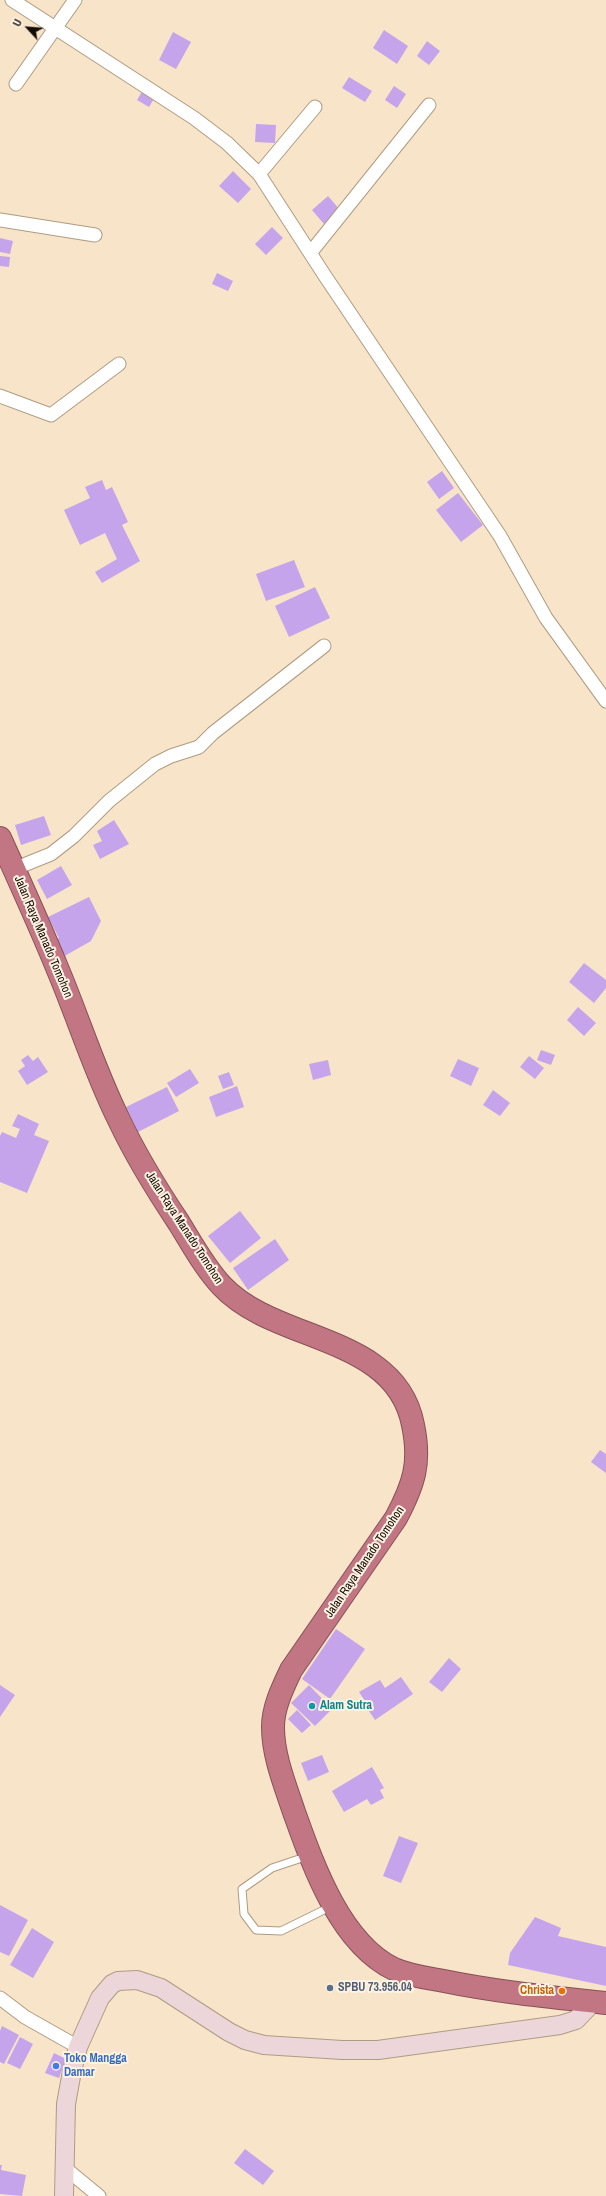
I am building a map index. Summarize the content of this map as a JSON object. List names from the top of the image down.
{
  "streets": {
    "highway": ["Jalan Raya Manado Tomohon"]
  },
  "places": [
    "Alam Sutra",
    "SPBU 73.956.04",
    "Christa",
    "Toko Mangga Damar"
  ],
  "north": "top left"
}
